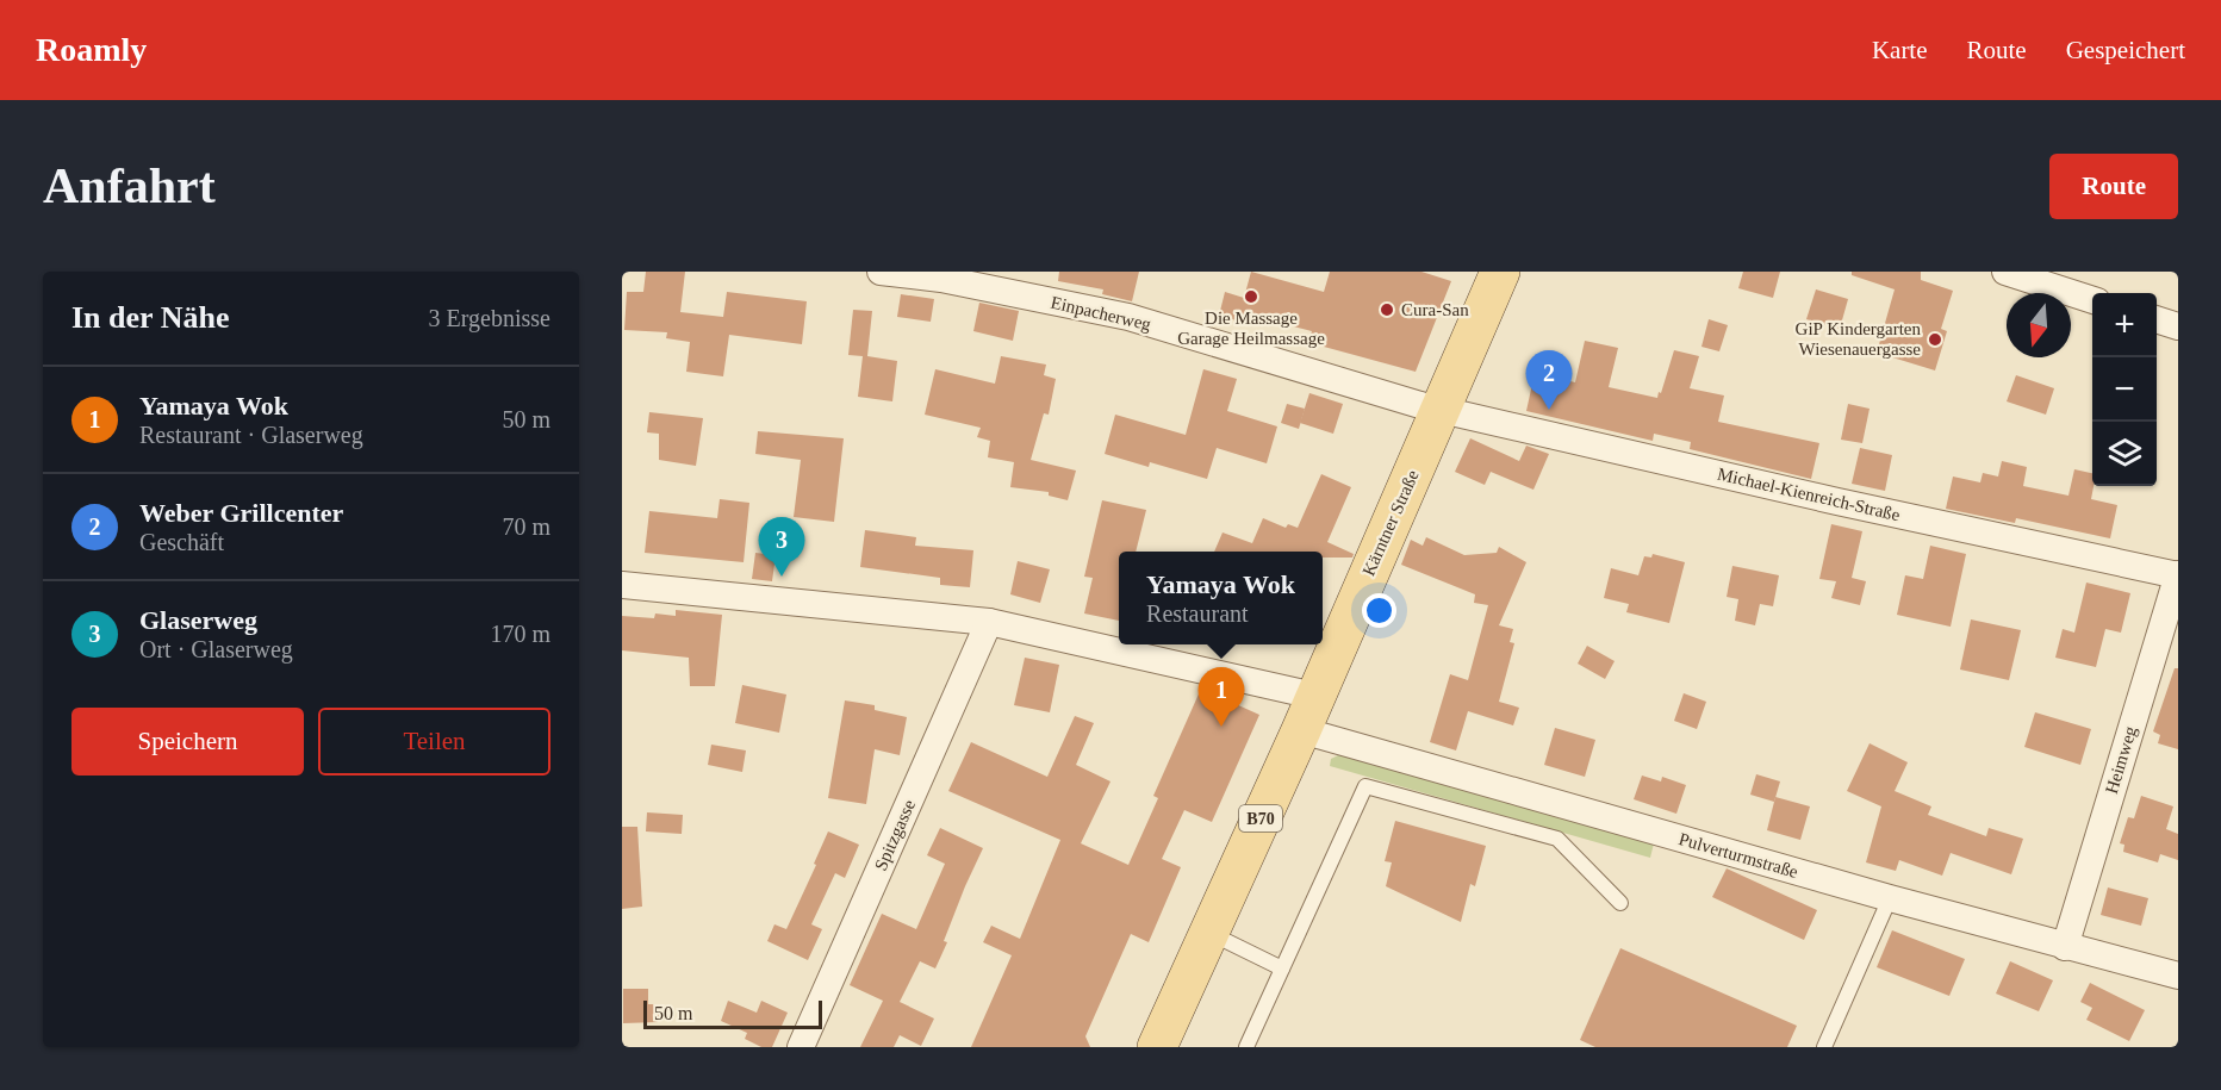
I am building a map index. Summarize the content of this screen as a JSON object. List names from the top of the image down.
{
  "streets": {
    "main road": ["Kärntner Straße", "B70"],
    "street": [
      "Einpacherweg",
      "Michael-Kienreich-Straße",
      "Heimweg",
      "Spitzgasse",
      "Pulverturmstraße"
    ]
  },
  "crossings": [
    ["Einpacherweg", "Michael-Kienreich-Straße"],
    ["Einpacherweg", "Kärntner Straße"],
    ["Michael-Kienreich-Straße", "Kärntner Straße"],
    ["Michael-Kienreich-Straße", "Heimweg"],
    ["Kärntner Straße", "Pulverturmstraße"],
    ["Heimweg", "Pulverturmstraße"],
    ["Spitzgasse", "Pulverturmstraße"]
  ],
  "places": ["Die Massage Garage Heilmassage", "Cura-San", "GiP Kindergarten Wiesenauergasse"],
  "scale_bar": "50 m",
  "north": "bottom",
  "page": {
    "header": "Roamly",
    "nav": ["Karte", "Route", "Gespeichert"],
    "buttons": [
      "Route",
      ["Speichern", "Teilen"]
    ],
    "title": "Anfahrt",
    "heading": ["In der Nähe", "3 Ergebnisse"],
    "map_buttons": ["+", "−"],
    "pins": ["2", "3", "1"],
    "list": [
      {
        "mark": "1",
        "name": "Yamaya Wok",
        "note": "Restaurant · Glaserweg",
        "value": "50 m"
      },
      {
        "mark": "2",
        "name": "Weber Grillcenter",
        "note": "Geschäft",
        "value": "70 m"
      },
      {
        "mark": "3",
        "name": "Glaserweg",
        "note": "Ort · Glaserweg",
        "value": "170 m"
      }
    ],
    "popup": ["Yamaya Wok", "Restaurant"],
    "scale": "50 m"
  }
}
